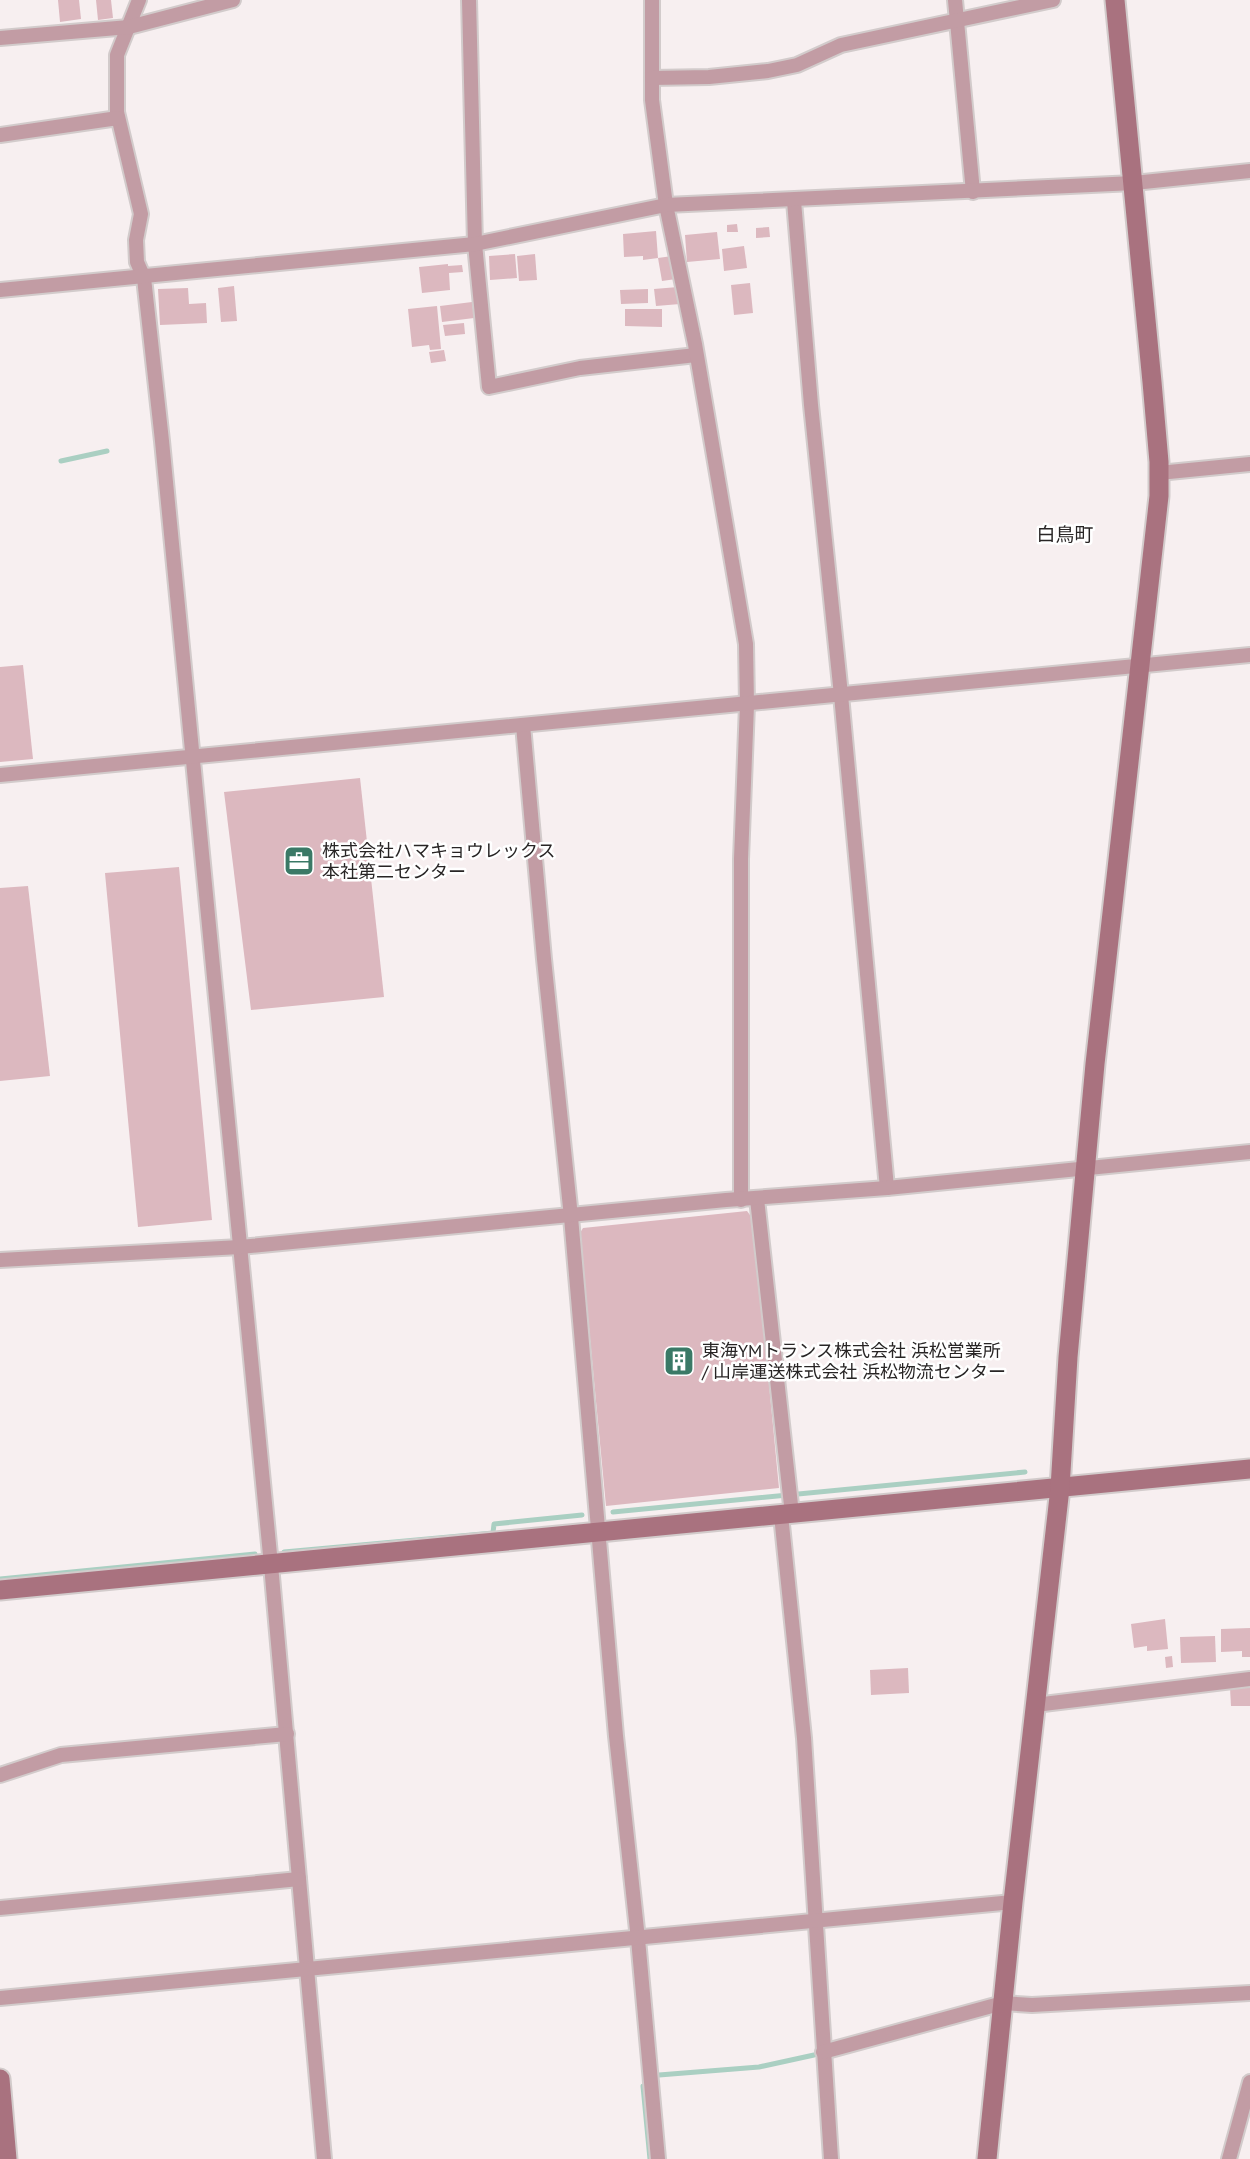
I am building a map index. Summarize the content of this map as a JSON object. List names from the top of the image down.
{
  "districts": ["白鳥町"],
  "places": {
    "office": ["株式会社ハマキョウレックス 本社第二センター"],
    "building": ["東海YMトランス株式会社 浜松営業所 / 山岸運送株式会社 浜松物流センター"]
  }
}
